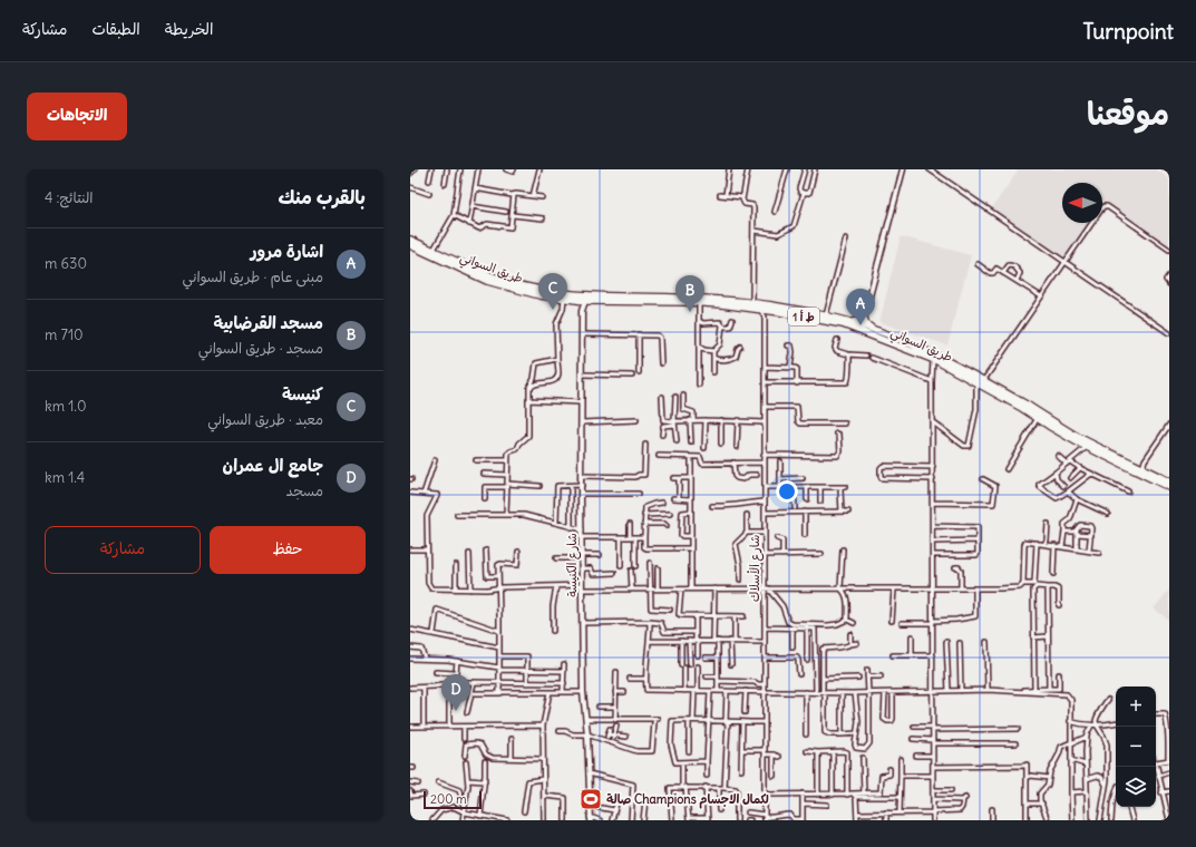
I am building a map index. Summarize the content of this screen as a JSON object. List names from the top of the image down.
{
  "streets": {
    "highway": ["طريق السواني", "ط أ 1"],
    "main road": ["شارع الكنيسة"],
    "street": ["شارع الأسلاك"]
  },
  "crossings": [
    ["طريق السواني", "شارع الكنيسة"],
    ["طريق السواني", "شارع الأسلاك"]
  ],
  "places": {
    "sports": ["صالة Champions لكمال الاجسام"]
  },
  "scale_bar": "200 m",
  "north": "left",
  "page": {
    "header": "Turnpoint",
    "nav": ["الخريطة", "الطبقات", "مشاركة"],
    "title": "موقعنا",
    "buttons": [
      "الاتجاهات",
      ["حفظ", "مشاركة"]
    ],
    "heading": ["بالقرب منك", "النتائج: 4"],
    "list": [
      {
        "mark": "A",
        "name": "اشارة مرور",
        "note": "مبنى عام · طريق السواني",
        "value": "630 m"
      },
      {
        "mark": "B",
        "name": "مسجد القرضابية",
        "note": "مسجد · طريق السواني",
        "value": "710 m"
      },
      {
        "mark": "C",
        "name": "كنيسة",
        "note": "معبد · طريق السواني",
        "value": "1.0 km"
      },
      {
        "mark": "D",
        "name": "جامع ال عمران",
        "note": "مسجد",
        "value": "1.4 km"
      }
    ],
    "pins": [
      "C",
      "B",
      "A",
      "D"
    ],
    "map_buttons": ["+", "−"],
    "scale": "200 m"
  }
}
